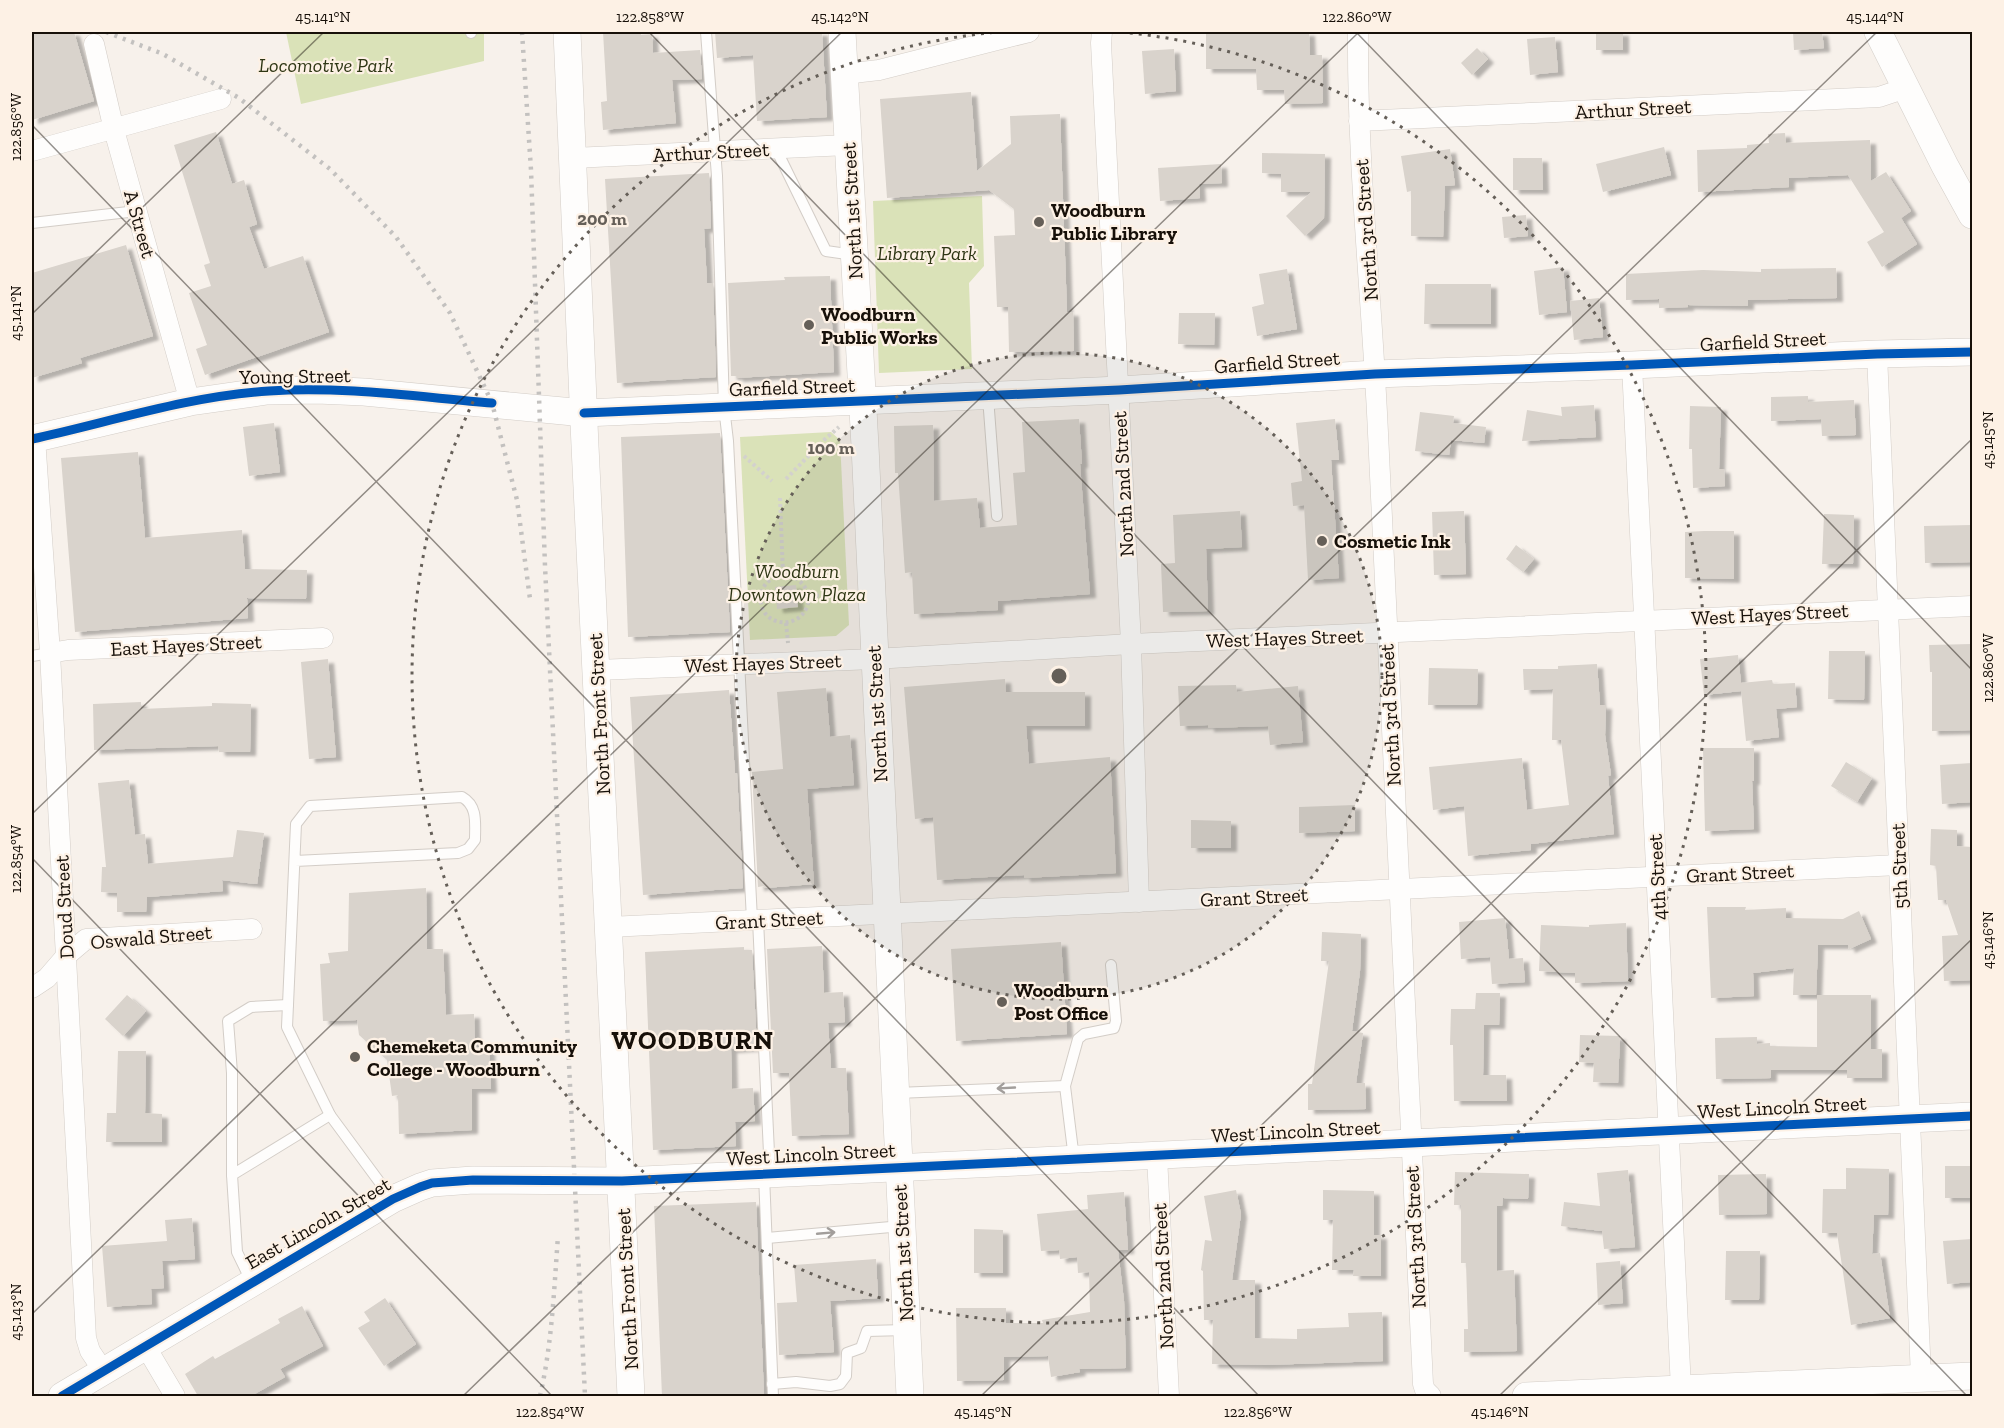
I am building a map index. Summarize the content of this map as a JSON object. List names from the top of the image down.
{
  "streets": {
    "street": [
      "Arthur Street",
      "North 1st Street",
      "A Street",
      "North 3rd Street",
      "Garfield Street",
      "Young Street",
      "North 2nd Street",
      "West Hayes Street",
      "East Hayes Street",
      "North Front Street",
      "5th Street",
      "Grant Street",
      "4th Street",
      "Doud Street",
      "Oswald Street",
      "West Lincoln Street",
      "East Lincoln Street"
    ]
  },
  "crossings": [
    ["Arthur Street", "North 1st Street"],
    ["Arthur Street", "North 3rd Street"],
    ["Arthur Street", "North Front Street"],
    ["North 1st Street", "Garfield Street"],
    ["North 1st Street", "West Hayes Street"],
    ["North 1st Street", "Grant Street"],
    ["North 1st Street", "West Lincoln Street"],
    ["A Street", "Young Street"],
    ["North 3rd Street", "Garfield Street"],
    ["North 3rd Street", "West Hayes Street"],
    ["North 3rd Street", "Grant Street"],
    ["North 3rd Street", "West Lincoln Street"],
    ["Garfield Street", "Young Street"],
    ["Garfield Street", "North 2nd Street"],
    ["Garfield Street", "North Front Street"],
    ["Garfield Street", "5th Street"],
    ["Garfield Street", "4th Street"],
    ["Young Street", "North Front Street"],
    ["Young Street", "Doud Street"],
    ["North 2nd Street", "West Hayes Street"],
    ["North 2nd Street", "Grant Street"],
    ["North 2nd Street", "West Lincoln Street"],
    ["West Hayes Street", "North Front Street"],
    ["West Hayes Street", "5th Street"],
    ["West Hayes Street", "4th Street"],
    ["East Hayes Street", "Doud Street"],
    ["North Front Street", "Grant Street"],
    ["North Front Street", "West Lincoln Street"],
    ["North Front Street", "East Lincoln Street"],
    ["5th Street", "Grant Street"],
    ["5th Street", "West Lincoln Street"],
    ["Grant Street", "4th Street"],
    ["4th Street", "West Lincoln Street"],
    ["Doud Street", "Oswald Street"],
    ["Doud Street", "East Lincoln Street"],
    ["West Lincoln Street", "East Lincoln Street"]
  ],
  "districts": ["WOODBURN"],
  "parks": ["Locomotive Park", "Library Park", "Woodburn Downtown Plaza"],
  "places": [
    "Woodburn Public Library",
    "Woodburn Public Works",
    "Cosmetic Ink",
    "Woodburn Post Office",
    "Chemeketa Community College - Woodburn"
  ],
  "coordinates": [
    "45.141°N",
    "122.858°W",
    "45.142°N",
    "122.860°W",
    "45.144°N",
    "122.856°W",
    "45.145°N",
    "122.854°W",
    "45.146°N",
    "45.143°N"
  ],
  "rings": ["200 m", "100 m"]
}
